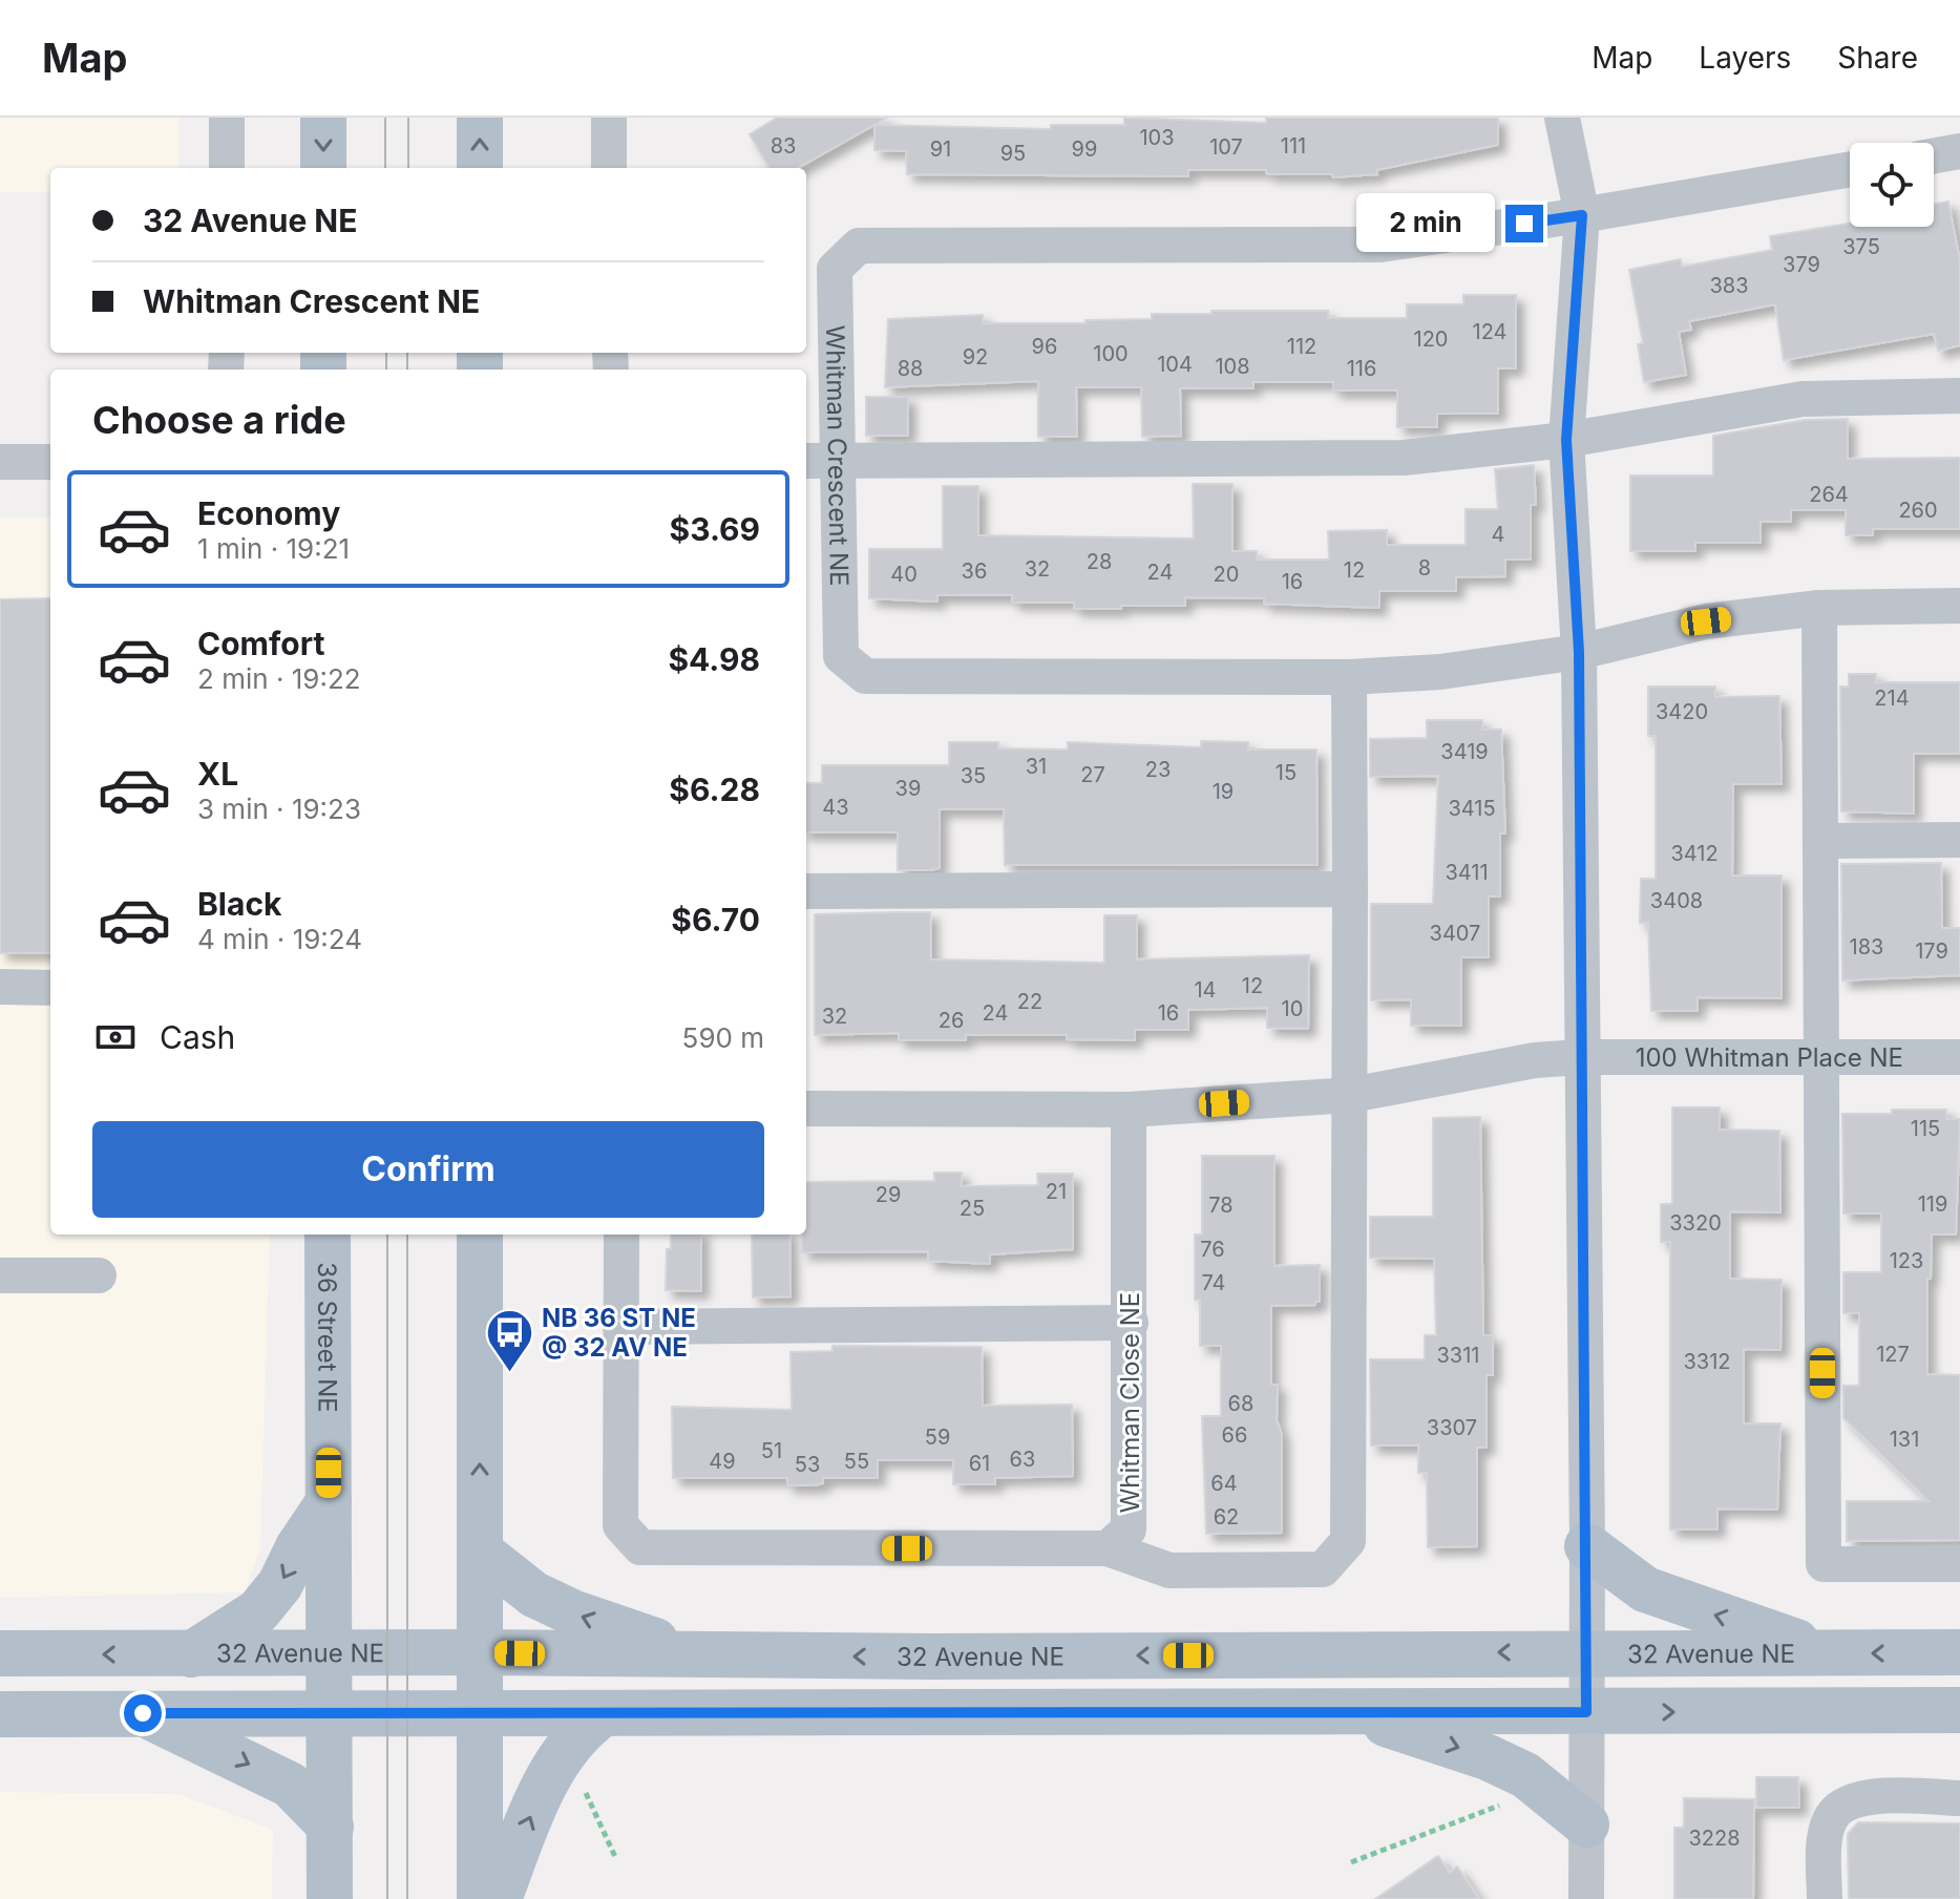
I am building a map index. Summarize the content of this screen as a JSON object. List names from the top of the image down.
{
  "streets": {
    "main road": ["36 Street NE", "32 Avenue NE"],
    "street": ["Whitman Crescent NE", "100 Whitman Place NE", "Whitman Close NE"]
  },
  "crossings": [
    ["36 Street NE", "32 Avenue NE"]
  ],
  "places": {
    "bus stop": ["NB 36 ST NE @ 32 AV NE"]
  },
  "house_numbers": [
    "103",
    "83",
    "111",
    "107",
    "91",
    "99",
    "95",
    "375",
    "379",
    "383",
    "124",
    "120",
    "96",
    "112",
    "100",
    "92",
    "104",
    "108",
    "88",
    "116",
    "264",
    "260",
    "4",
    "28",
    "8",
    "32",
    "12",
    "36",
    "24",
    "40",
    "20",
    "16",
    "214",
    "3420",
    "3419",
    "31",
    "23",
    "15",
    "27",
    "35",
    "39",
    "19",
    "43",
    "3415",
    "3412",
    "3411",
    "3408",
    "3407",
    "183",
    "179",
    "12",
    "14",
    "22",
    "10",
    "24",
    "16",
    "32",
    "26",
    "115",
    "21",
    "29",
    "119",
    "78",
    "25",
    "3320",
    "76",
    "123",
    "74",
    "127",
    "3311",
    "3312",
    "68",
    "3307",
    "66",
    "59",
    "131",
    "51",
    "63",
    "49",
    "55",
    "61",
    "53",
    "64",
    "62",
    "3228"
  ],
  "page": {
    "header": "Map",
    "nav": ["Map", "Layers", "Share"],
    "banner": ["32 Avenue NE", "Whitman Crescent NE"],
    "bubble": "2 min",
    "heading": "Choose a ride",
    "list": [
      {
        "name": "Economy",
        "note": "1 min · 19:21",
        "value": "$3.69"
      },
      {
        "name": "Comfort",
        "note": "2 min · 19:22",
        "value": "$4.98"
      },
      {
        "name": "XL",
        "note": "3 min · 19:23",
        "value": "$6.28"
      },
      {
        "name": "Black",
        "note": "4 min · 19:24",
        "value": "$6.70"
      }
    ],
    "pay": ["Cash", "590 m"],
    "buttons": "Confirm"
  }
}
